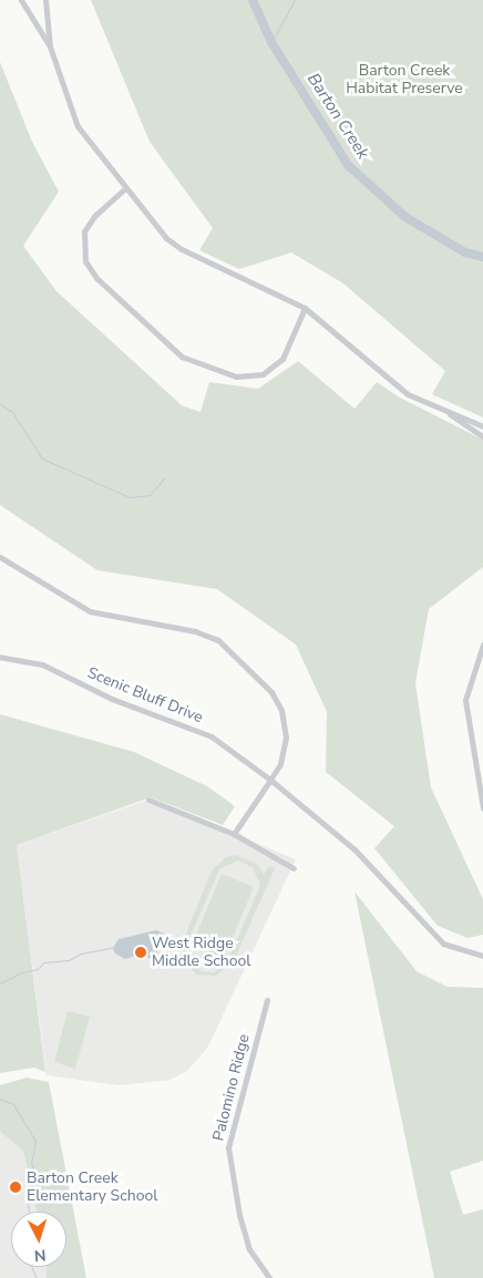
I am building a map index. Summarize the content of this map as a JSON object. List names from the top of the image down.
{
  "streets": {
    "street": ["Scenic Bluff Drive", "Palomino Ridge"]
  },
  "water": ["Barton Creek"],
  "parks": ["Barton Creek Habitat Preserve"],
  "places": ["West Ridge Middle School", "Barton Creek Elementary School"],
  "north": "bottom"
}
